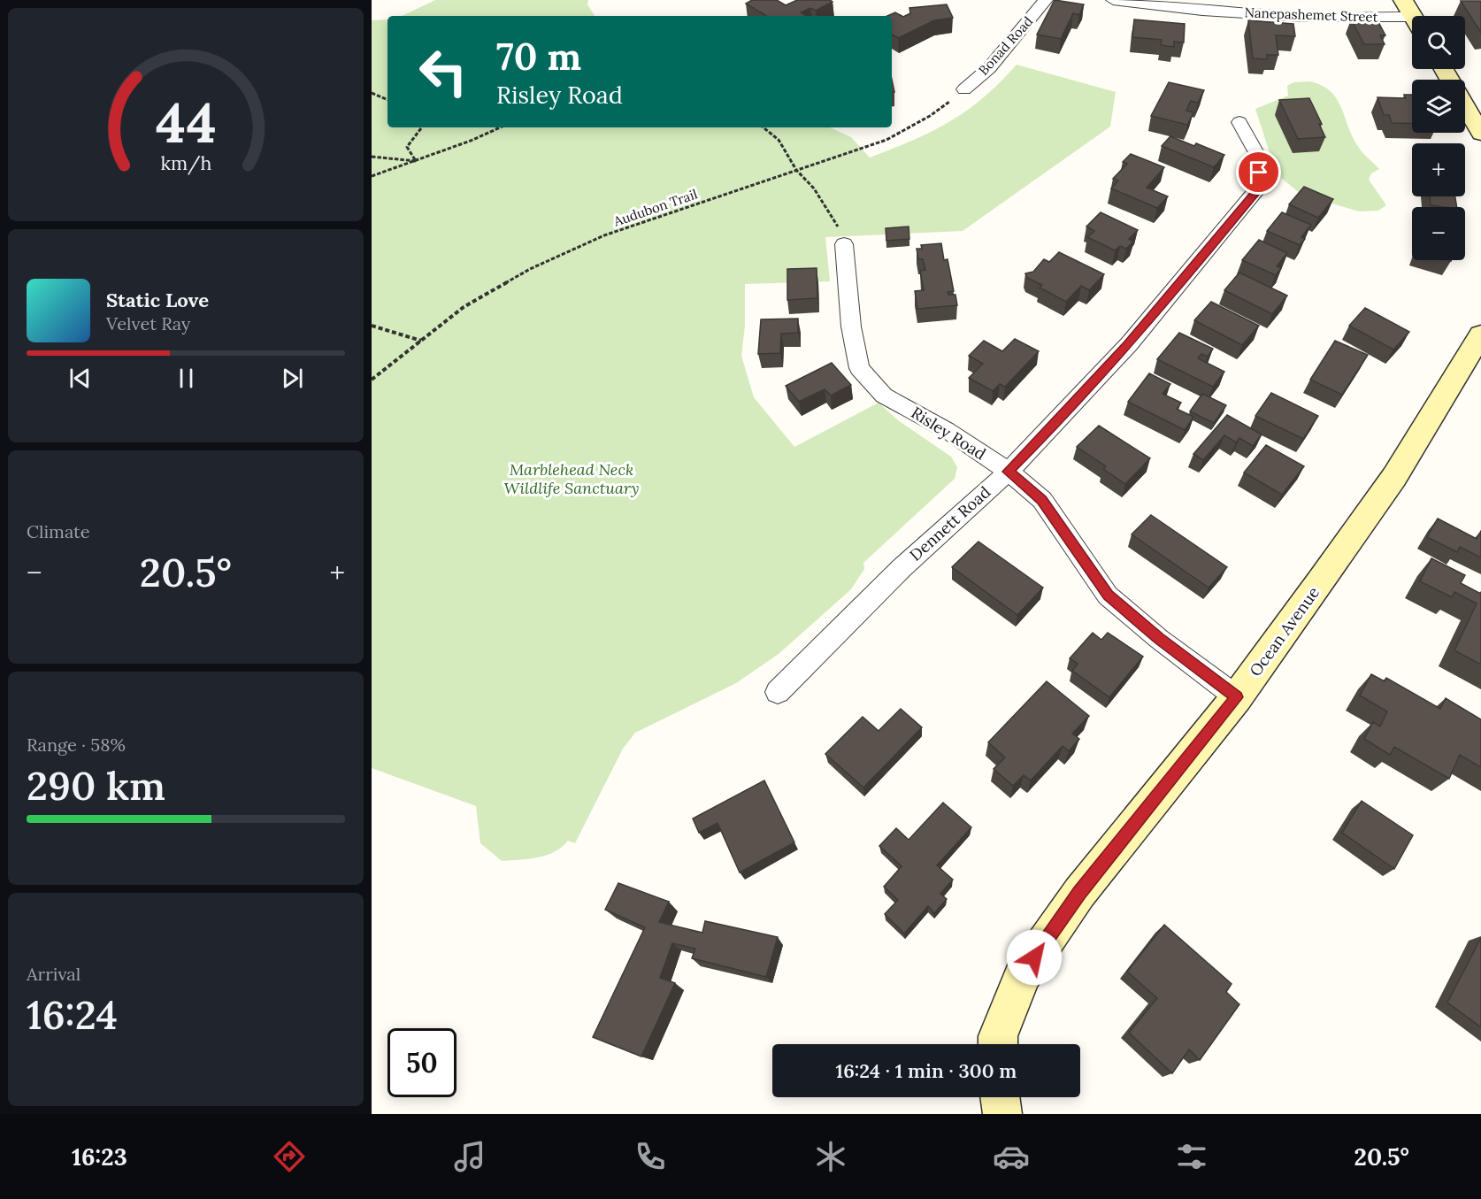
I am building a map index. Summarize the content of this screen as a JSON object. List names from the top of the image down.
{
  "streets": {
    "main road": ["Ocean Avenue"],
    "street": [
      "Nanepashemet Street",
      "Bonad Road",
      "Risley Road",
      "Dennett Road"
    ],
    "path": ["Audubon Trail"]
  },
  "crossings": [
    ["Bonad Road", "Audubon Trail"],
    ["Risley Road", "Dennett Road"],
    ["Risley Road", "Ocean Avenue"]
  ],
  "parks": ["Marblehead Neck Wildlife Sanctuary"],
  "page": {
    "map_buttons": ["+", "−"],
    "turn": ["70 m", "Risley Road"],
    "song": ["Static Love", "Velvet Ray"],
    "tile": [
      "Climate",
      ["Range · 58%", "290 km"],
      ["Arrival", "16:24"]
    ],
    "heat": ["−", "20.5°", "+"],
    "limit": "50",
    "trip": "16:24 · 1 min · 300 m",
    "tabs": ["16:23", "20.5°"],
    "gauge": ["44", "km/h"]
  }
}
